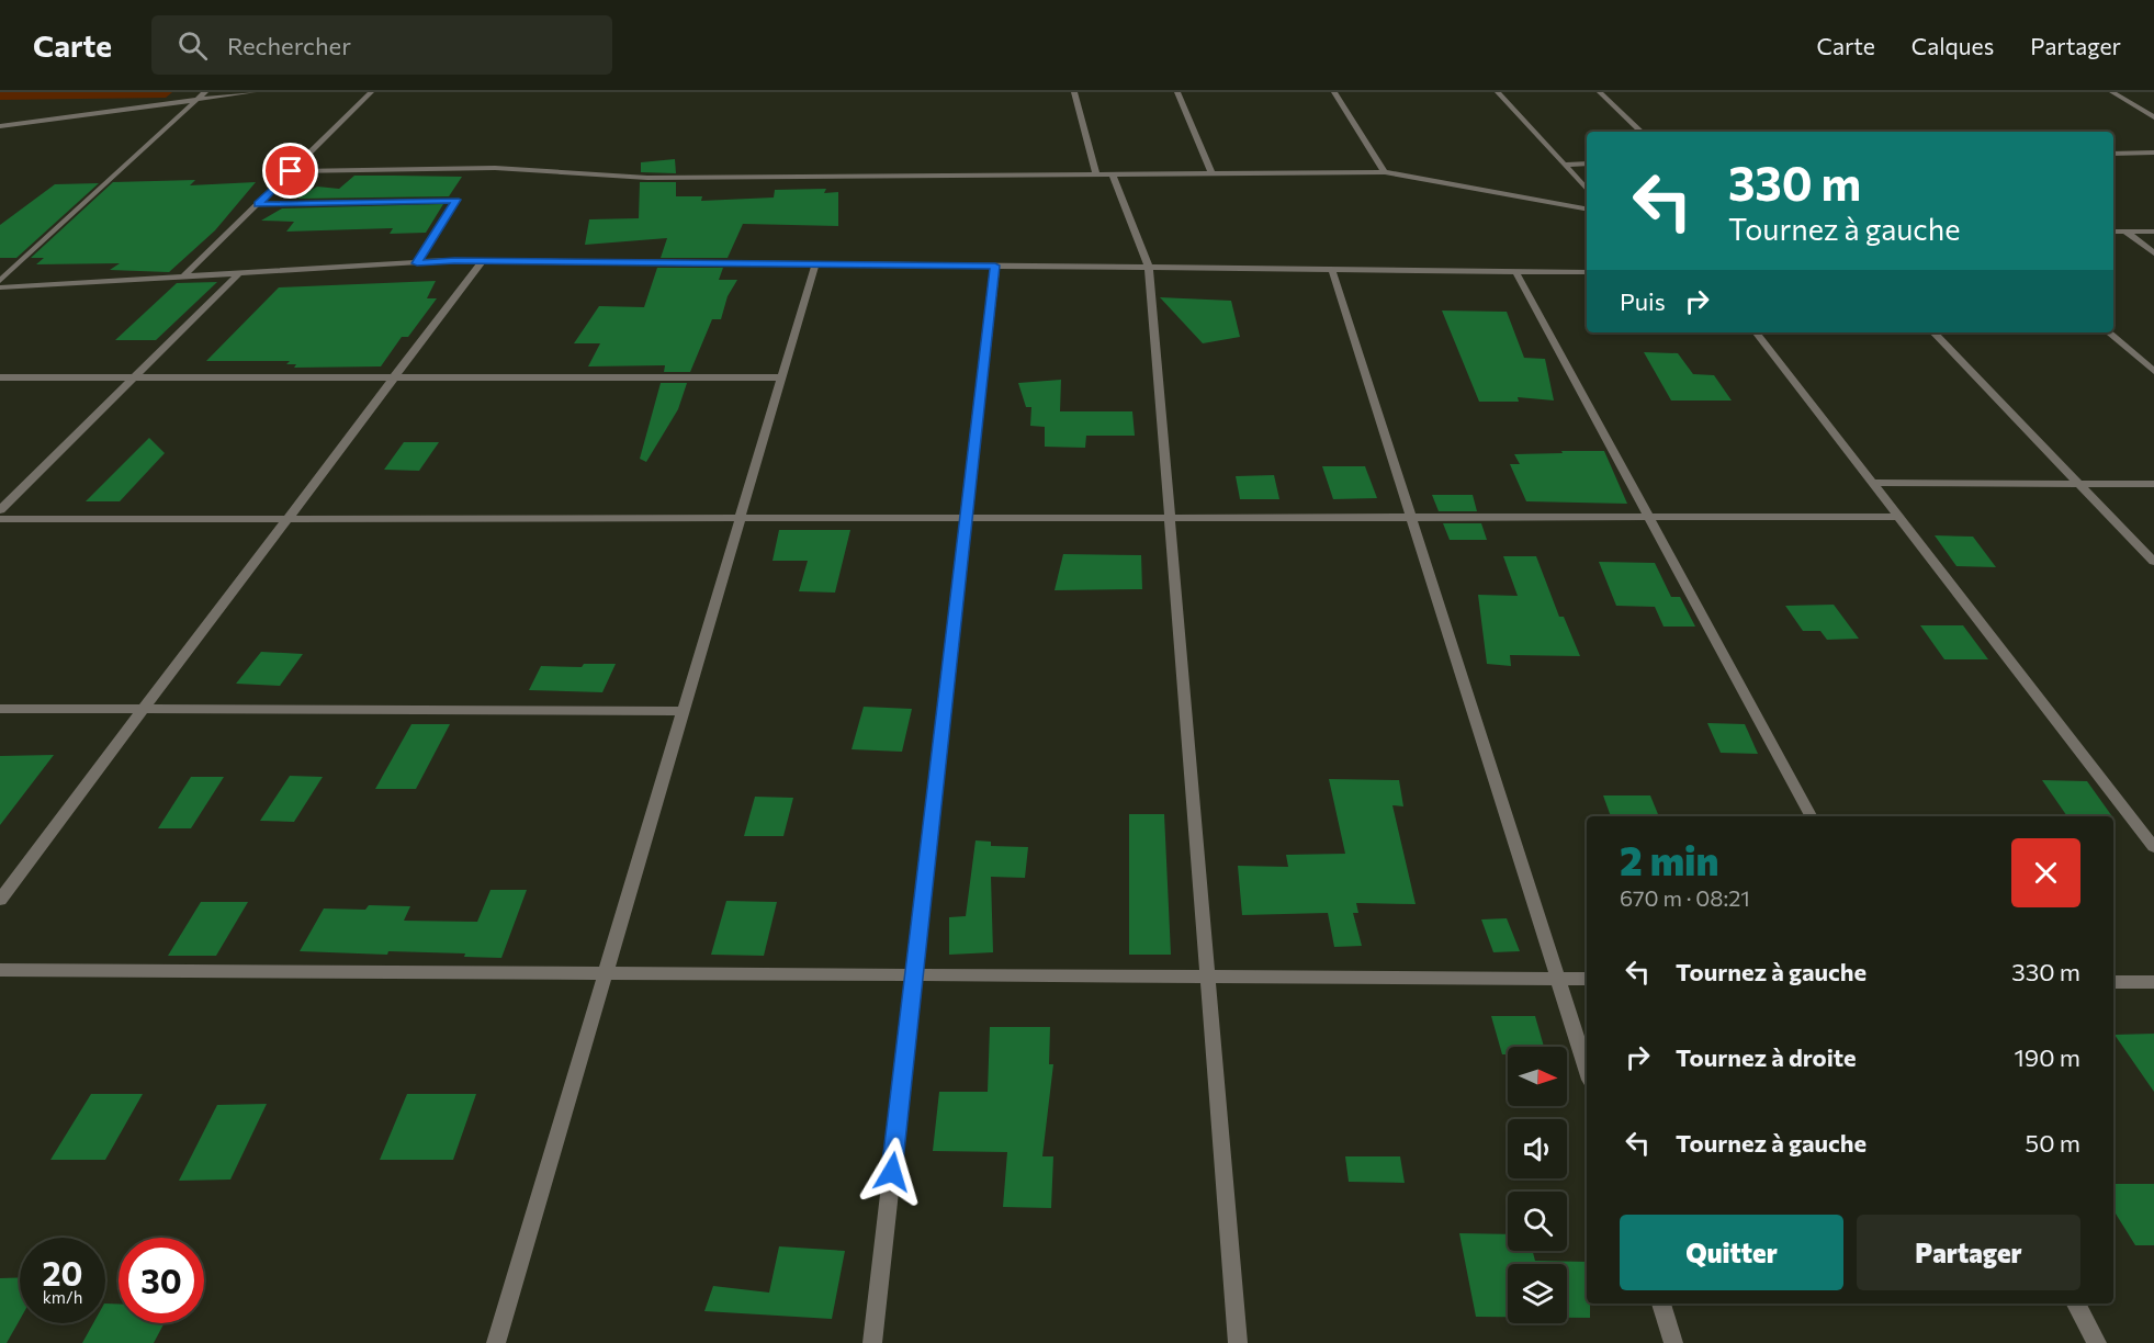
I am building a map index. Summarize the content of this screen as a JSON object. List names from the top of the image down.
{
  "north": "right",
  "page": {
    "header": "Carte",
    "search": "Rechercher",
    "nav": ["Carte", "Calques", "Partager"],
    "turn": ["330 m", "Tournez à gauche"],
    "then": "Puis",
    "heading": ["2 min", "670 m · 08:21"],
    "list": [
      {
        "name": "Tournez à gauche",
        "value": "330 m"
      },
      {
        "name": "Tournez à droite",
        "value": "190 m"
      },
      {
        "name": "Tournez à gauche",
        "value": "50 m"
      }
    ],
    "buttons": ["Quitter", "Partager"],
    "speed": "20 km/h",
    "limit": "30"
  }
}
